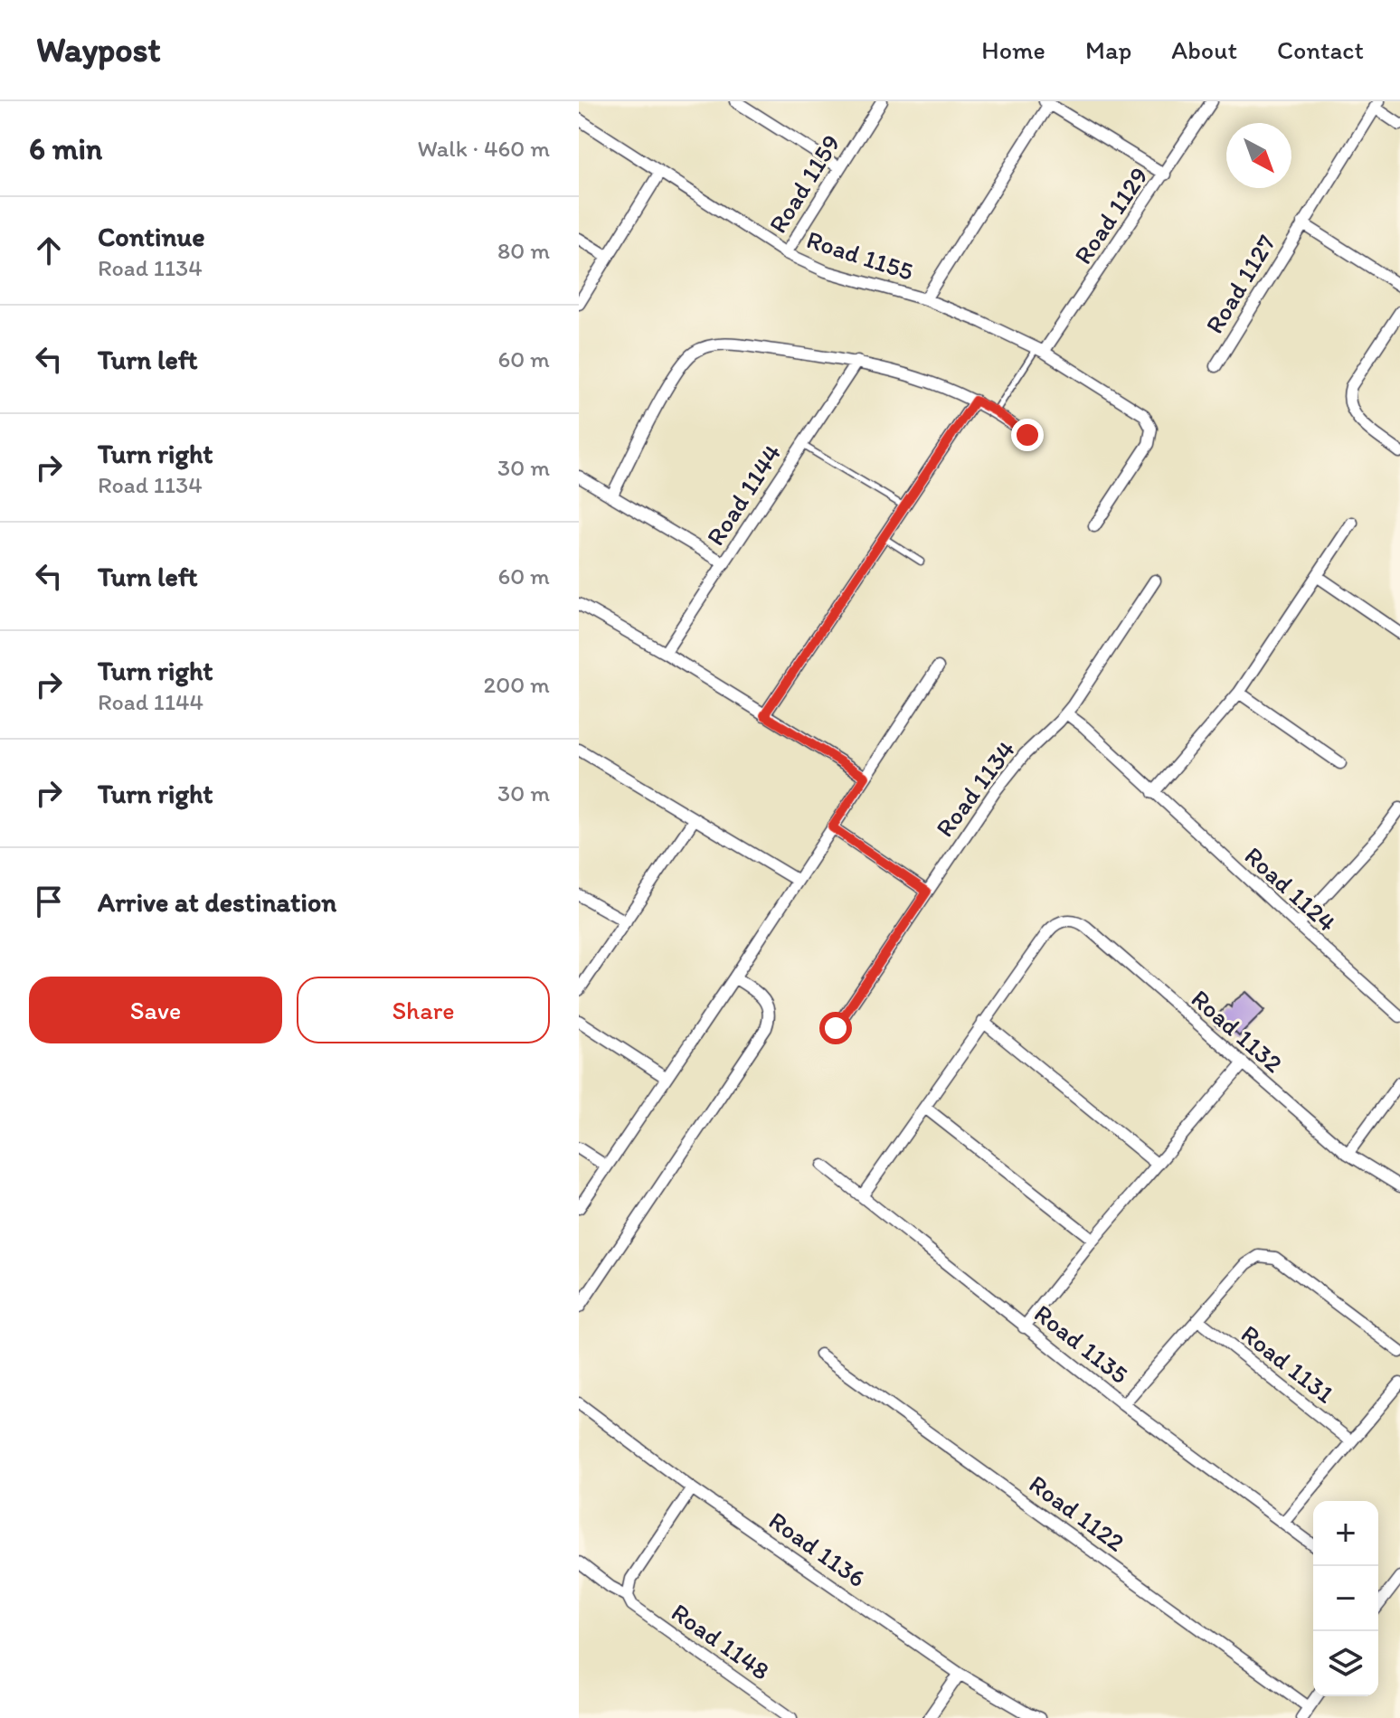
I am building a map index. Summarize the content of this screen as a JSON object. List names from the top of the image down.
{
  "streets": {
    "street": [
      "Road 1159",
      "Road 1129",
      "Road 1155",
      "Road 1127",
      "Road 1144",
      "Road 1134",
      "Road 1124",
      "Road 1132",
      "Road 1135",
      "Road 1131",
      "Road 1122",
      "Road 1136",
      "Road 1148"
    ]
  },
  "crossings": [
    ["Road 1159", "Road 1155"],
    ["Road 1129", "Road 1155"],
    ["Road 1134", "Road 1124"]
  ],
  "north": "bottom right",
  "page": {
    "header": "Waypost",
    "nav": [
      "Home",
      "Map",
      "About",
      "Contact"
    ],
    "heading": ["6 min", "Walk · 460 m"],
    "list": [
      ["Continue", "Road 1134", "80 m"],
      ["Turn left", "60 m"],
      ["Turn right", "Road 1134", "30 m"],
      ["Turn left", "60 m"],
      ["Turn right", "Road 1144", "200 m"],
      ["Turn right", "30 m"],
      "Arrive at destination"
    ],
    "buttons": ["Save", "Share"],
    "map_buttons": ["+", "−"]
  }
}
